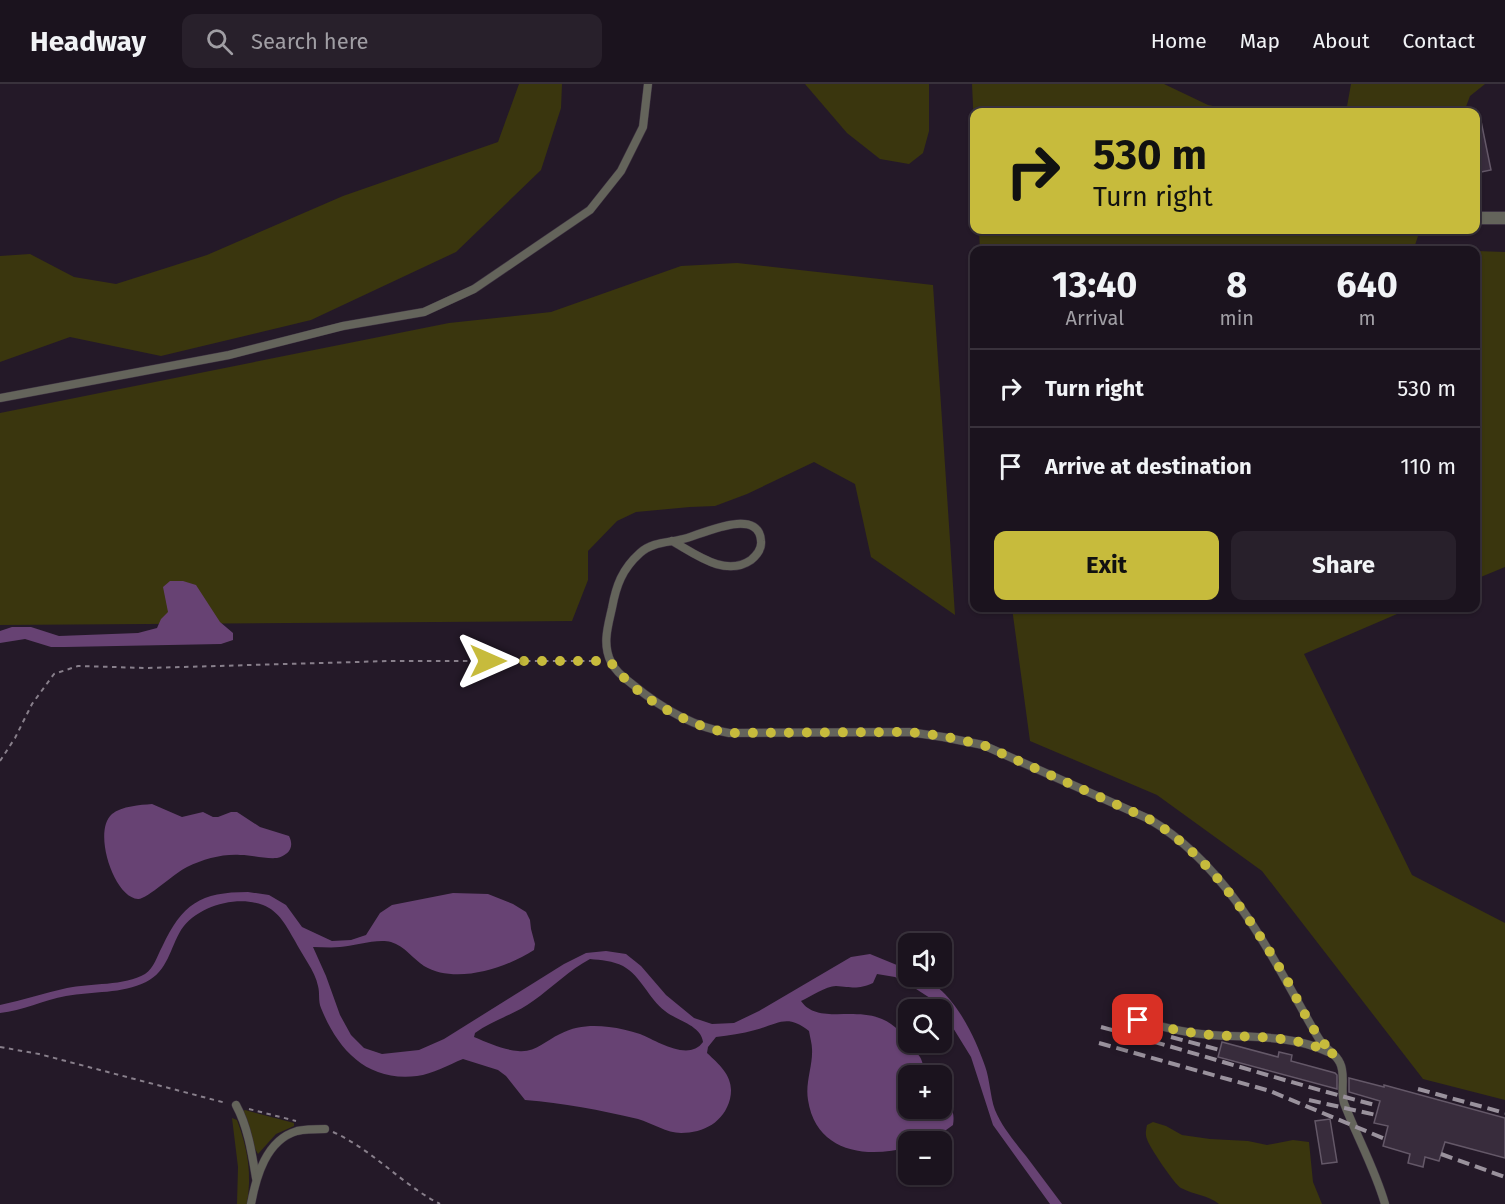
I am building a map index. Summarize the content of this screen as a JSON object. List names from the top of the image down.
{
  "page": {
    "header": "Headway",
    "search": "Search here",
    "nav": [
      "Home",
      "Map",
      "About",
      "Contact"
    ],
    "turn": ["530 m", "Turn right"],
    "eta": [
      "13:40",
      "Arrival",
      "8",
      "min",
      "640",
      "m"
    ],
    "list": [
      {
        "name": "Turn right",
        "value": "530 m"
      },
      {
        "name": "Arrive at destination",
        "value": "110 m"
      }
    ],
    "buttons": ["Exit", "Share"],
    "map_buttons": ["+", "−"]
  }
}
